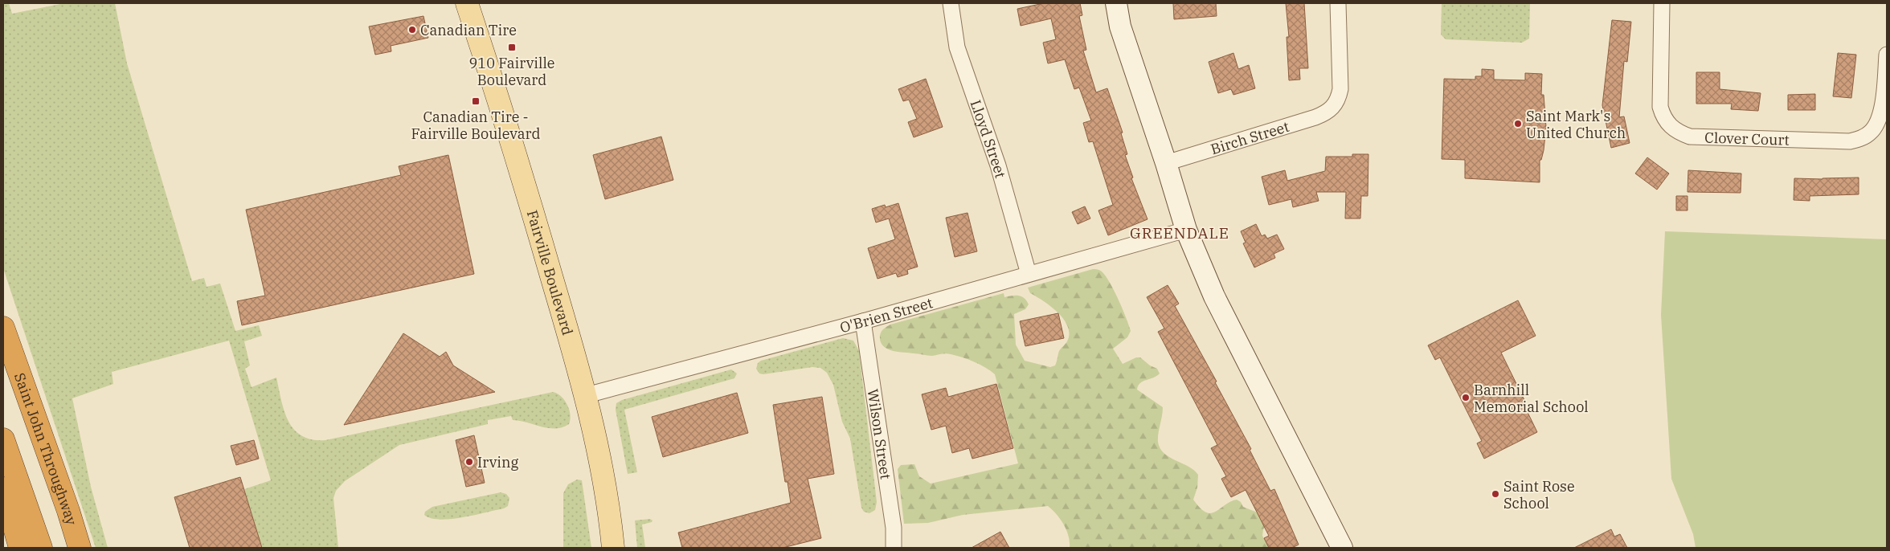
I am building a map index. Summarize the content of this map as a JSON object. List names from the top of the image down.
{
  "streets": {
    "highway": ["Saint John Throughway"],
    "main road": ["Fairville Boulevard"],
    "street": [
      "Birch Street",
      "Clover Court",
      "Lloyd Street",
      "O'Brien Street",
      "Wilson Street"
    ]
  },
  "crossings": [
    ["Lloyd Street", "O'Brien Street"],
    ["Fairville Boulevard", "O'Brien Street"],
    ["O'Brien Street", "Wilson Street"]
  ],
  "districts": ["GREENDALE"],
  "places": {
    "other": [
      "Canadian Tire",
      "Saint Mark's United Church",
      "Barnhill Memorial School",
      "Irving",
      "Saint Rose School"
    ],
    "transit": ["910 Fairville Boulevard", "Canadian Tire - Fairville Boulevard"]
  }
}
